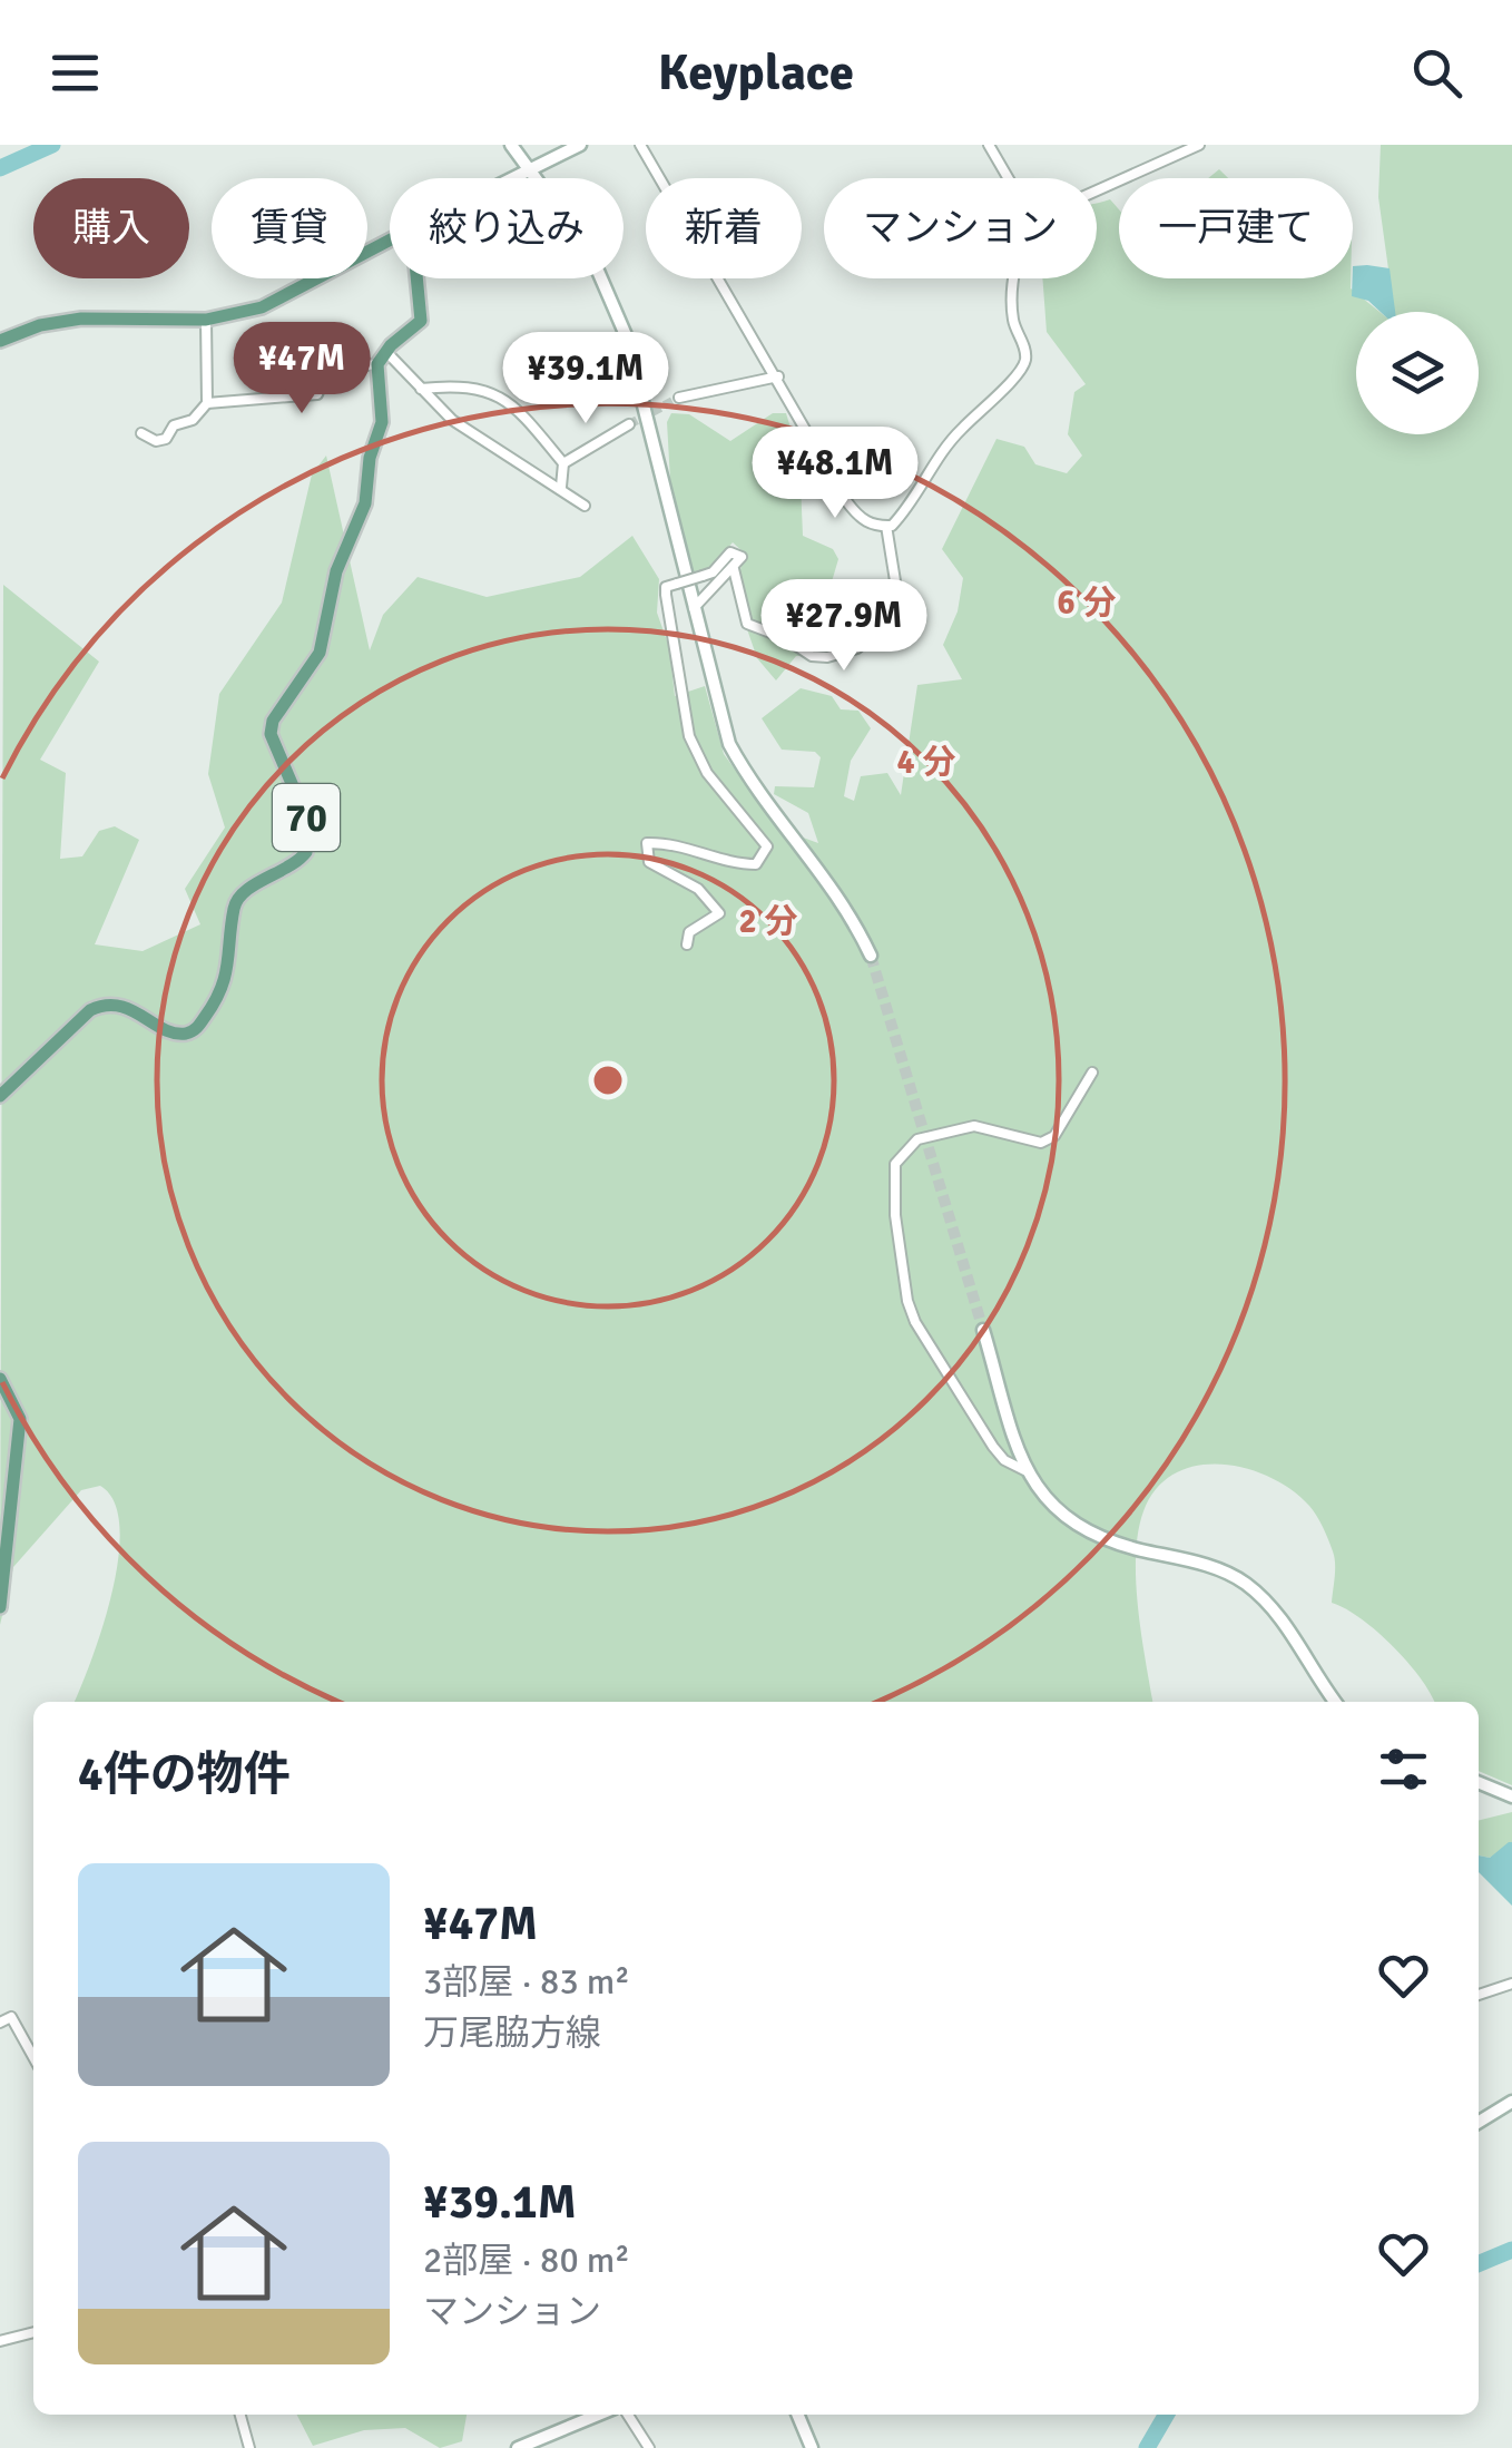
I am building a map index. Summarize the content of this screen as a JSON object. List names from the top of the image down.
{
  "streets": {
    "main road": ["70"]
  },
  "page": {
    "header": "Keyplace",
    "chip": [
      "購入",
      "賃貸",
      "絞り込み",
      "新着",
      "マンション",
      "一戸建て"
    ],
    "price": [
      "¥47M",
      "¥39.1M",
      "¥48.1M",
      "¥27.9M"
    ],
    "heading": "4件の物件",
    "list": [
      {
        "name": "¥47M",
        "note": "3部屋 · 83 m² · 万尾脇方線"
      },
      {
        "name": "¥39.1M",
        "note": "2部屋 · 80 m² · マンション"
      }
    ]
  },
  "rings": ["6 分", "4 分", "2 分"]
}
